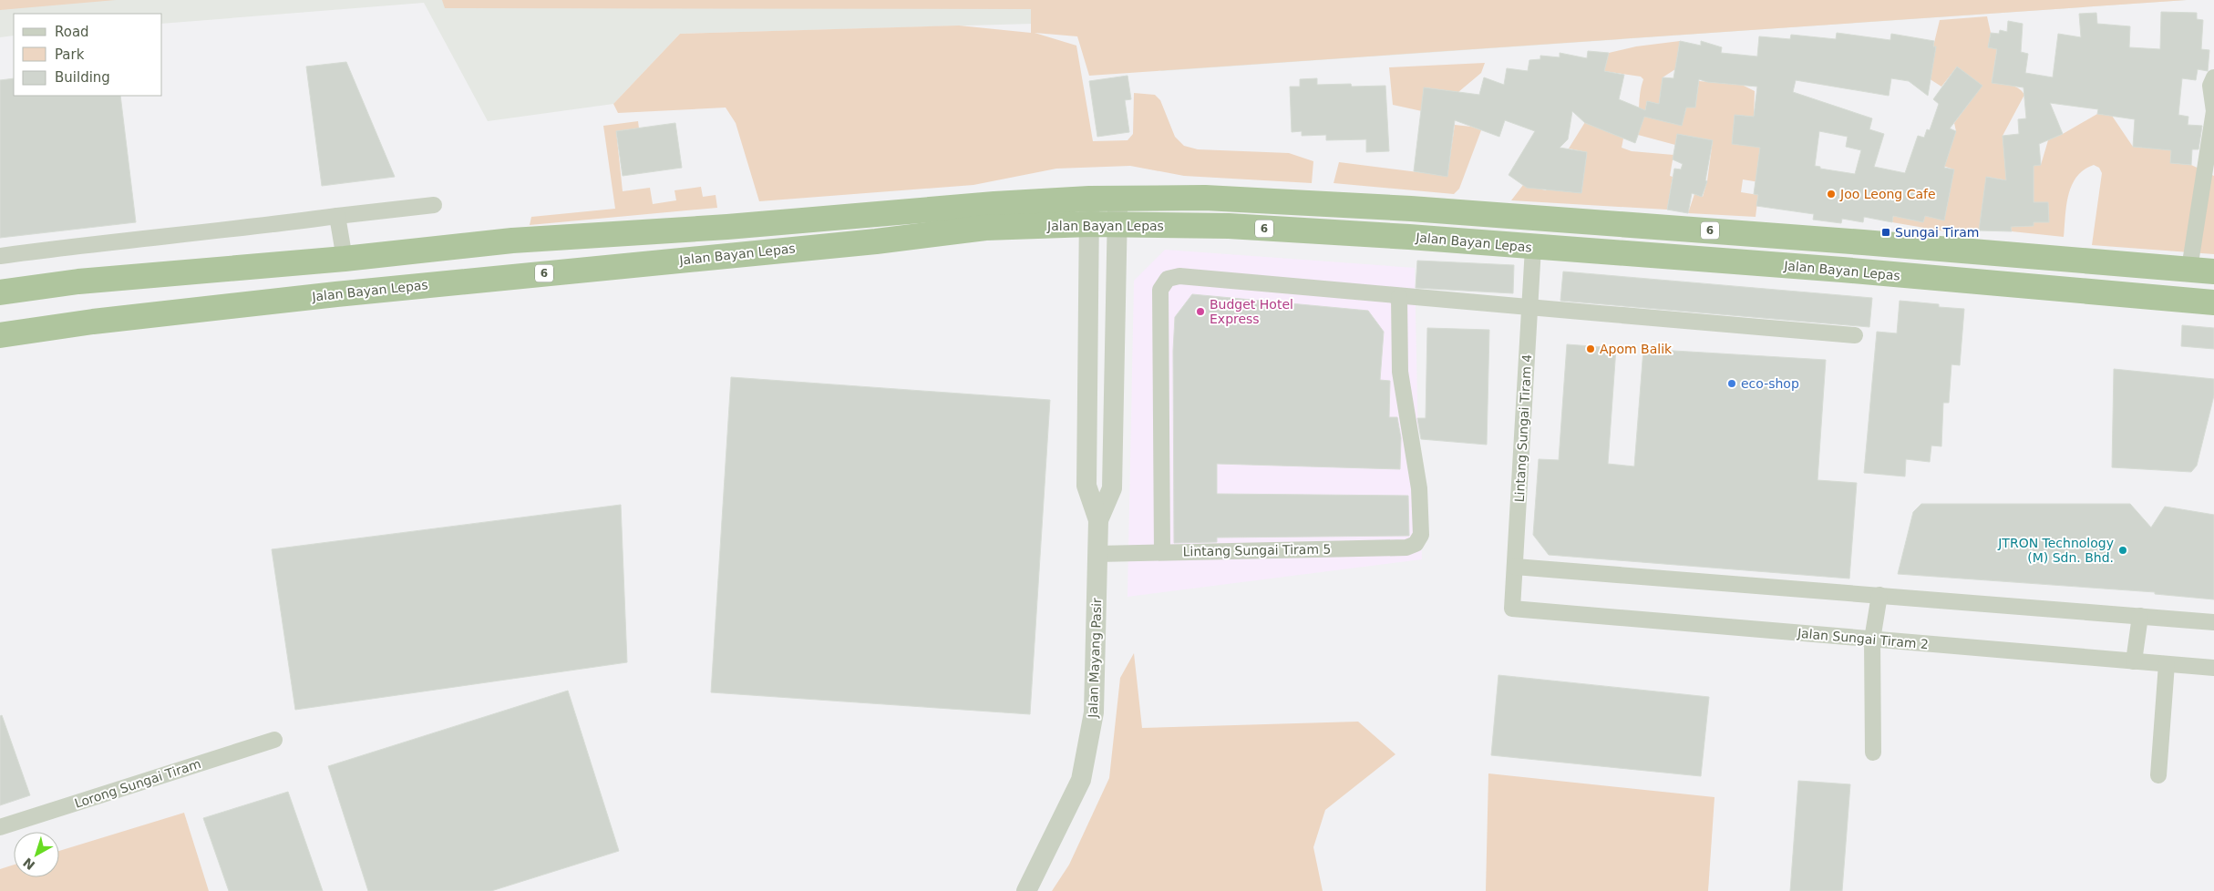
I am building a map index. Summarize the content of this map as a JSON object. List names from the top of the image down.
{
  "streets": {
    "highway": ["Jalan Bayan Lepas", "6"],
    "street": [
      "Lintang Sungai Tiram 4",
      "Lintang Sungai Tiram 5",
      "Jalan Sungai Tiram 2",
      "Jalan Mayang Pasir",
      "Lorong Sungai Tiram"
    ]
  },
  "crossings": [
    ["Jalan Bayan Lepas", "Lintang Sungai Tiram 4"],
    ["Jalan Bayan Lepas", "Jalan Mayang Pasir"],
    ["Lintang Sungai Tiram 4", "Jalan Sungai Tiram 2"],
    ["Lintang Sungai Tiram 5", "Jalan Mayang Pasir"]
  ],
  "places": {
    "other": [
      "Joo Leong Cafe",
      "Budget Hotel Express",
      "Apom Balik",
      "eco-shop",
      "JTRON Technology (M) Sdn. Bhd."
    ],
    "transit": ["Sungai Tiram"]
  },
  "legend": ["Road", "Park", "Building"],
  "north": "bottom left"
}
